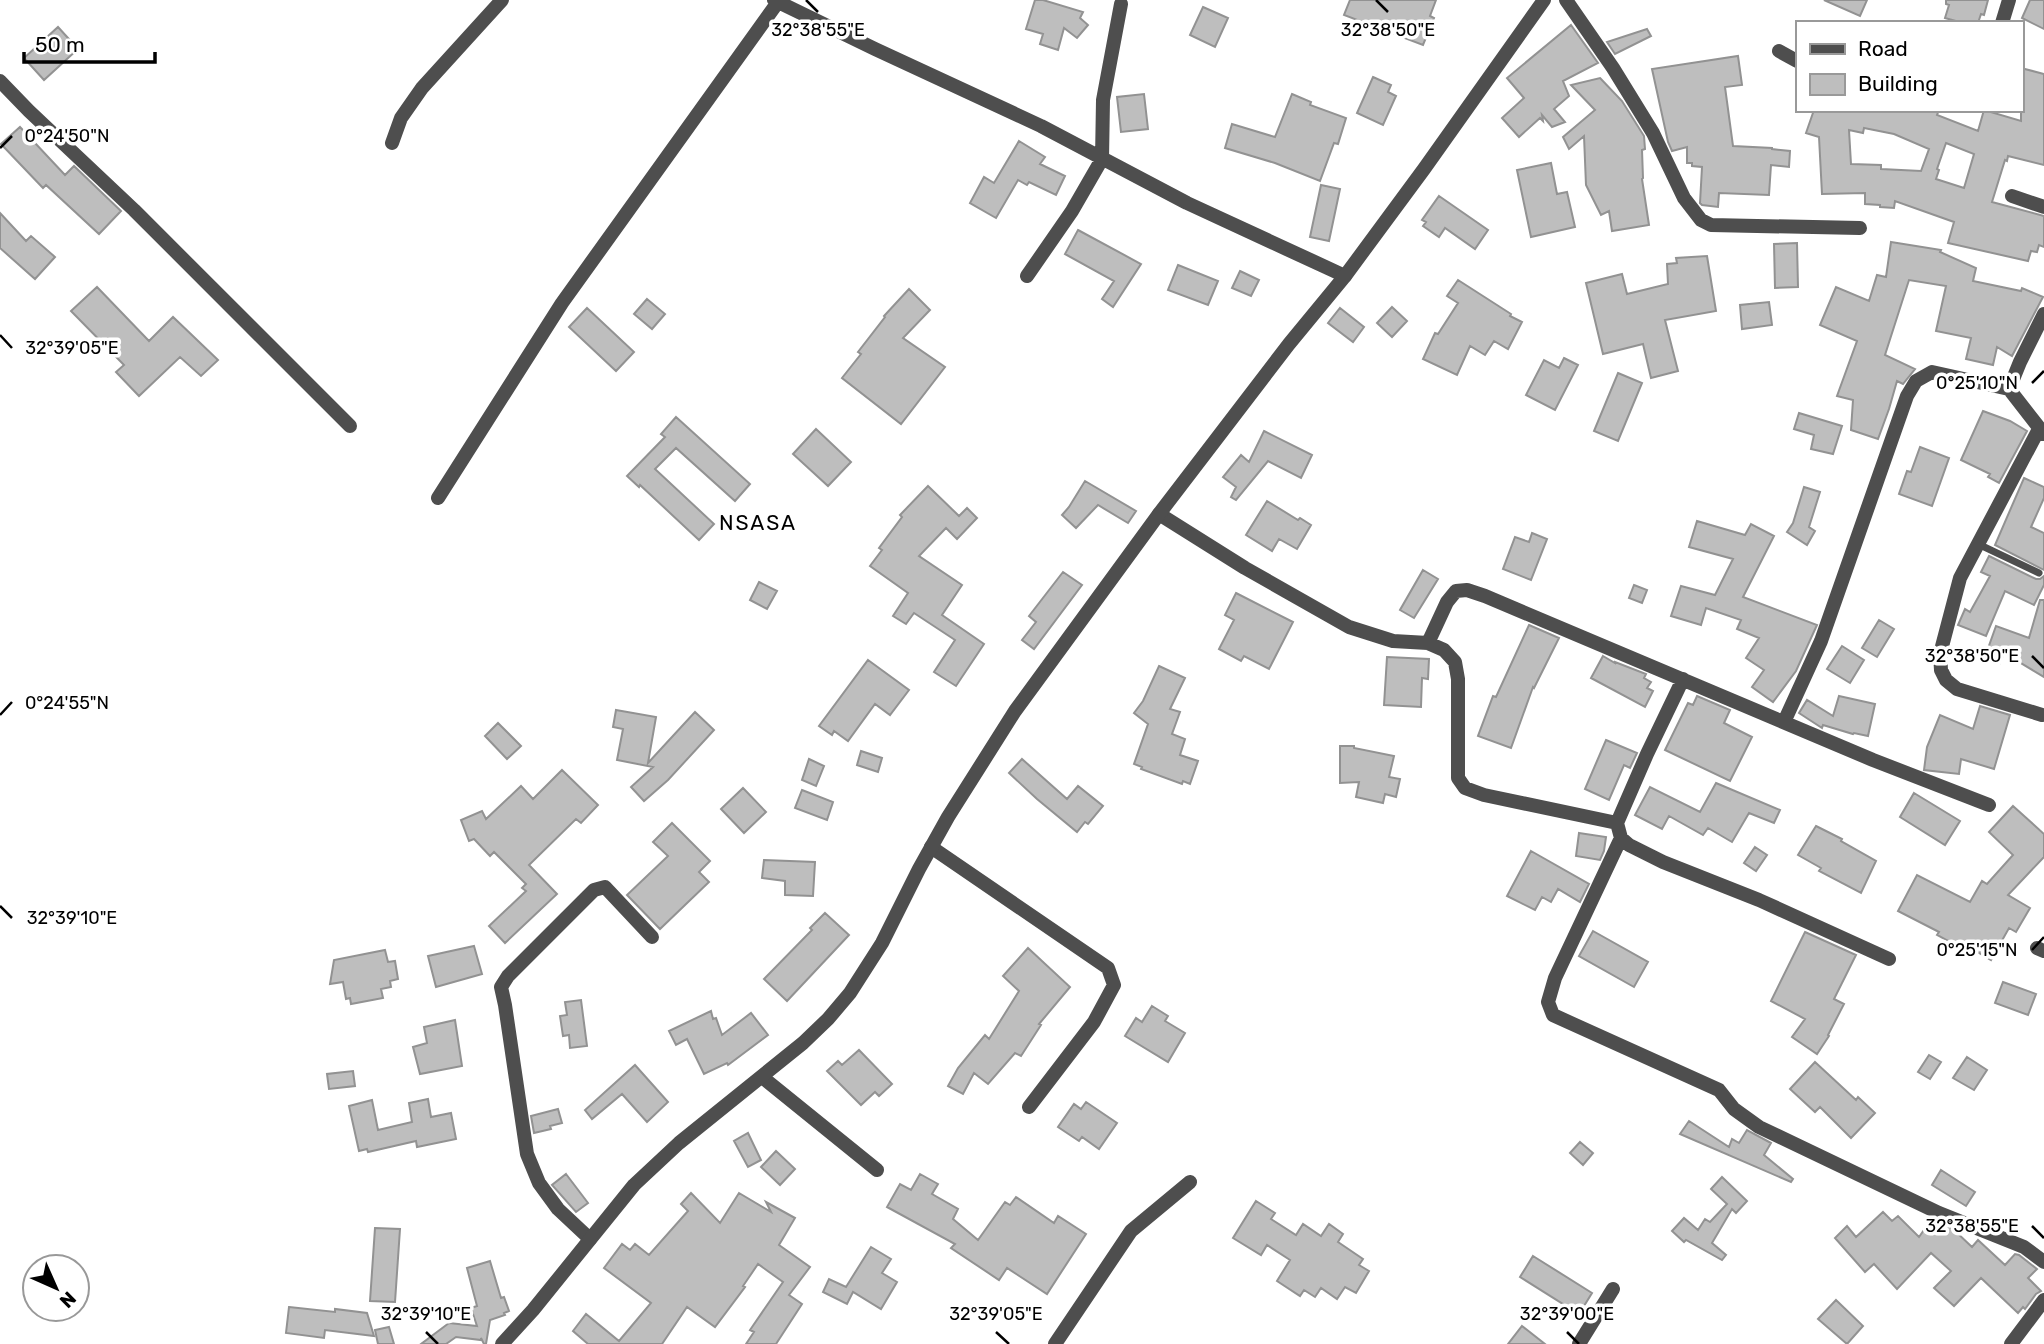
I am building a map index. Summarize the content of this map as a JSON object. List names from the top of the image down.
{
  "districts": ["NSASA"],
  "legend": ["Road", "Building"],
  "scale_bar": "50 m",
  "north": "bottom right",
  "coordinates": [
    "32°38'55\"E",
    "32°38'50\"E",
    "0°24'50\"N",
    "32°39'05\"E",
    "0°25'10\"N",
    "0°24'55\"N",
    "32°39'10\"E",
    "0°25'15\"N",
    "32°39'00\"E"
  ]
}
